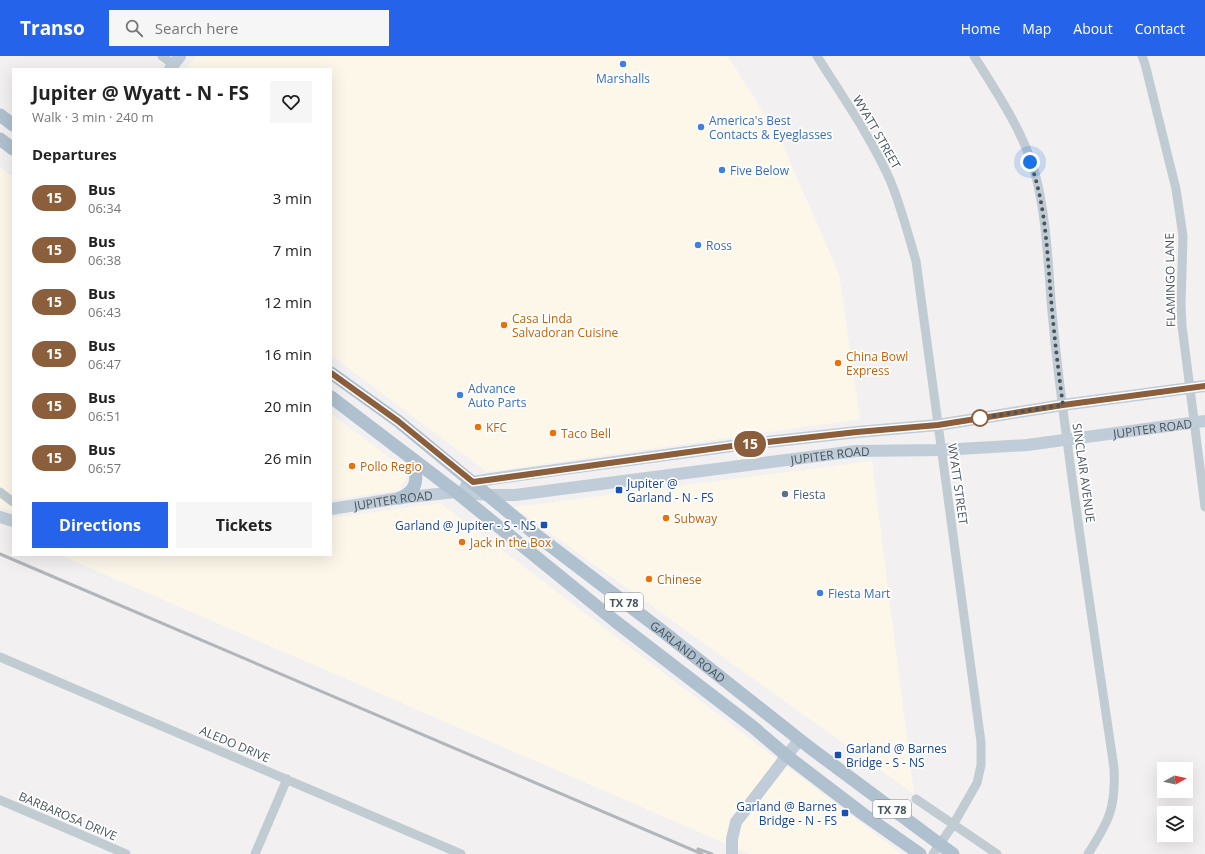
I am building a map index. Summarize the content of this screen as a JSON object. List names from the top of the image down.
{
  "streets": {
    "main road": ["JUPITER ROAD", "TX 78", "GARLAND ROAD"],
    "street": [
      "WYATT STREET",
      "FLAMINGO LANE",
      "SINCLAIR AVENUE",
      "ALEDO DRIVE",
      "BARBAROSA DRIVE"
    ]
  },
  "crossings": [
    ["WYATT STREET", "JUPITER ROAD"],
    ["WYATT STREET", "GARLAND ROAD"],
    ["FLAMINGO LANE", "JUPITER ROAD"],
    ["JUPITER ROAD", "SINCLAIR AVENUE"],
    ["JUPITER ROAD", "GARLAND ROAD"]
  ],
  "places": {
    "other": [
      "Marshalls",
      "America's Best Contacts & Eyeglasses",
      "Five Below",
      "Ross",
      "Casa Linda Salvadoran Cuisine",
      "China Bowl Express",
      "Advance Auto Parts",
      "KFC",
      "Taco Bell",
      "Pollo Regio",
      "Fiesta",
      "Subway",
      "Jack in the Box",
      "Chinese",
      "Fiesta Mart"
    ],
    "transit": [
      "Jupiter @ Garland - N - FS",
      "Garland @ Jupiter - S - NS",
      "Garland @ Barnes Bridge - S - NS",
      "Garland @ Barnes Bridge - N - FS"
    ]
  },
  "lines": ["bus line 15"],
  "north": "right",
  "page": {
    "header": "Transo",
    "search": "Search here",
    "nav": [
      "Home",
      "Map",
      "About",
      "Contact"
    ],
    "on_map": "15",
    "heading": [
      ["Jupiter @ Wyatt - N - FS", "Walk · 3 min · 240 m"],
      "Departures"
    ],
    "list": [
      {
        "mark": "15",
        "name": "Bus",
        "note": "06:34",
        "value": "3 min"
      },
      {
        "mark": "15",
        "name": "Bus",
        "note": "06:38",
        "value": "7 min"
      },
      {
        "mark": "15",
        "name": "Bus",
        "note": "06:43",
        "value": "12 min"
      },
      {
        "mark": "15",
        "name": "Bus",
        "note": "06:47",
        "value": "16 min"
      },
      {
        "mark": "15",
        "name": "Bus",
        "note": "06:51",
        "value": "20 min"
      },
      {
        "mark": "15",
        "name": "Bus",
        "note": "06:57",
        "value": "26 min"
      }
    ],
    "buttons": ["Directions", "Tickets"]
  }
}
